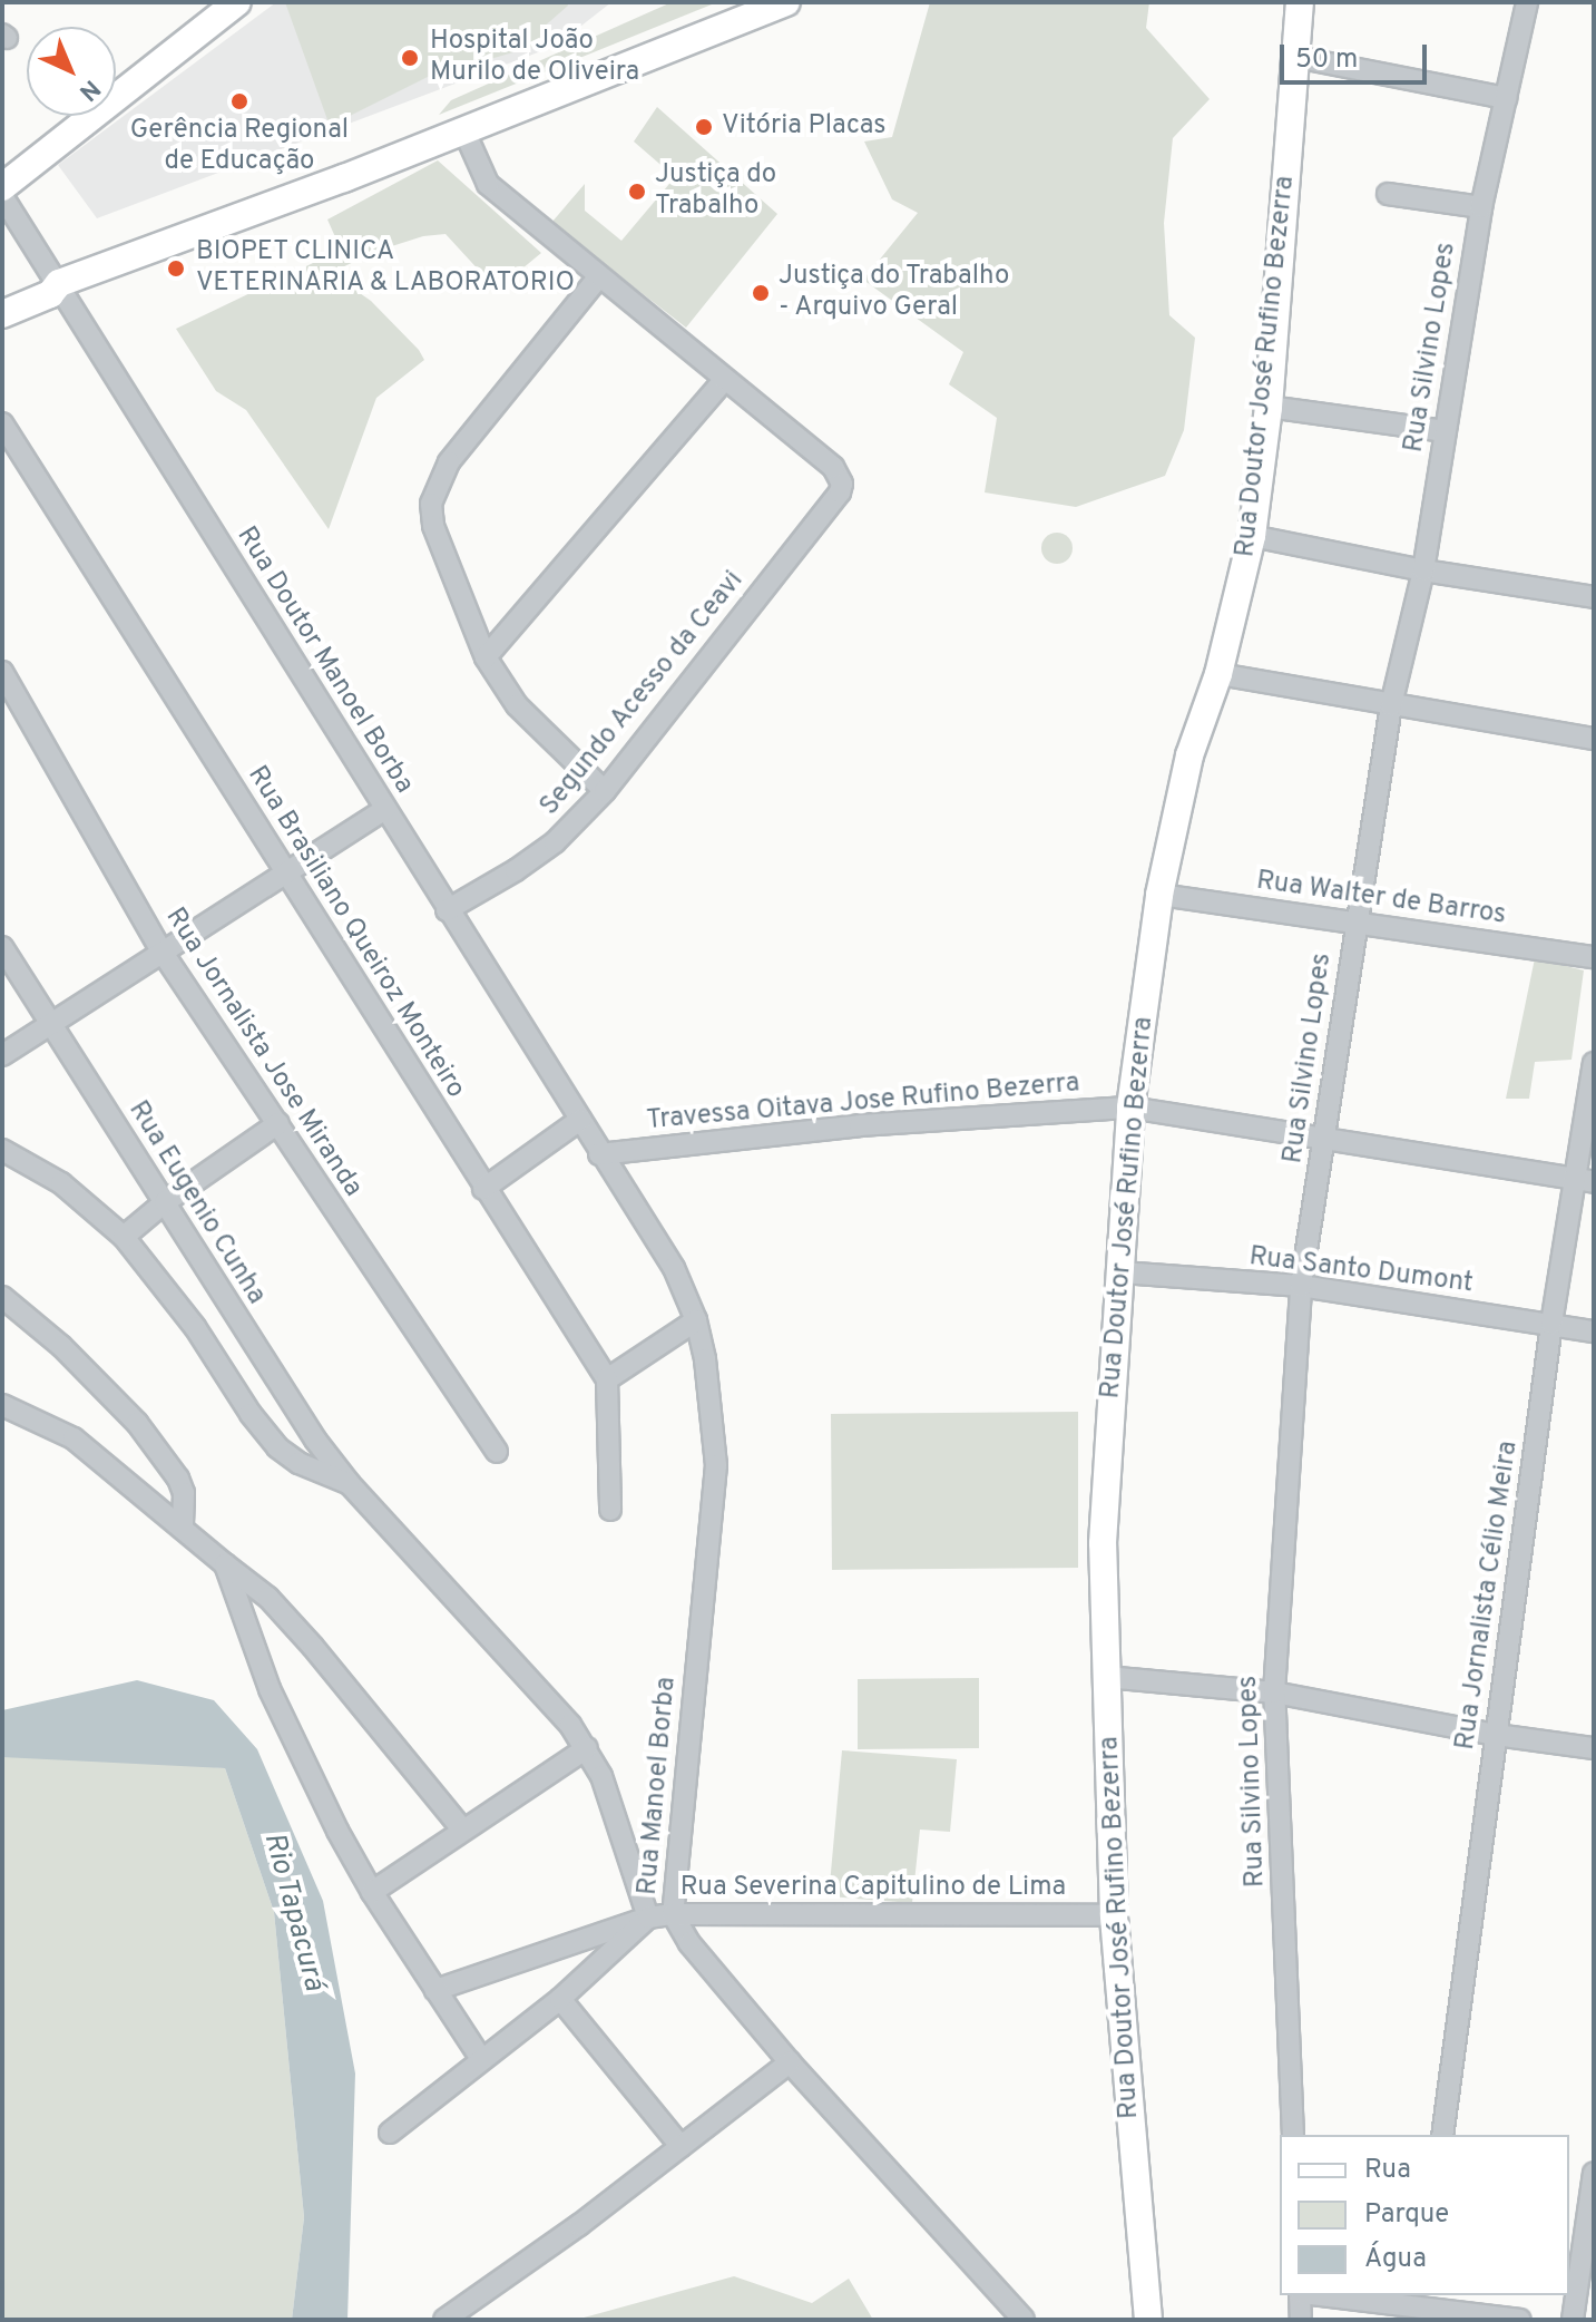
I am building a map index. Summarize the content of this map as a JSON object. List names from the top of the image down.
{
  "streets": {
    "main road": ["Rua Doutor José Rufino Bezerra"],
    "street": [
      "Rua Silvino Lopes",
      "Rua Doutor Manoel Borba",
      "Segundo Acesso da Ceavi",
      "Rua Walter de Barros",
      "Rua Brasiliano Queiroz Monteiro",
      "Rua Jornalista Jose Miranda",
      "Travessa Oitava Jose Rufino Bezerra",
      "Rua Eugenio Cunha",
      "Rua Santo Dumont",
      "Rua Jornalista Célio Meira",
      "Rua Manoel Borba",
      "Rua Severina Capitulino de Lima"
    ]
  },
  "crossings": [
    ["Rua Silvino Lopes", "Rua Walter de Barros"],
    ["Rua Silvino Lopes", "Travessa Oitava Jose Rufino Bezerra"],
    ["Rua Silvino Lopes", "Rua Santo Dumont"],
    ["Rua Doutor José Rufino Bezerra", "Rua Walter de Barros"],
    ["Rua Doutor José Rufino Bezerra", "Travessa Oitava Jose Rufino Bezerra"],
    ["Rua Doutor José Rufino Bezerra", "Rua Santo Dumont"],
    ["Rua Doutor José Rufino Bezerra", "Rua Severina Capitulino de Lima"],
    ["Rua Doutor Manoel Borba", "Segundo Acesso da Ceavi"],
    ["Rua Doutor Manoel Borba", "Travessa Oitava Jose Rufino Bezerra"],
    ["Rua Doutor Manoel Borba", "Rua Manoel Borba"],
    ["Travessa Oitava Jose Rufino Bezerra", "Rua Jornalista Célio Meira"],
    ["Travessa Oitava Jose Rufino Bezerra", "Rua Manoel Borba"],
    ["Rua Eugenio Cunha", "Rua Severina Capitulino de Lima"],
    ["Rua Santo Dumont", "Rua Jornalista Célio Meira"],
    ["Rua Manoel Borba", "Rua Severina Capitulino de Lima"]
  ],
  "water": ["Rio Tapacurá"],
  "places": [
    "Hospital João Murilo de Oliveira",
    "Gerência Regional de Educação",
    "Vitória Placas",
    "Justiça do Trabalho",
    "BIOPET CLINICA VETERINARIA & LABORATORIO",
    "Justiça do Trabalho - Arquivo Geral"
  ],
  "legend": ["Rua", "Parque", "Água"],
  "scale_bar": "50 m",
  "north": "bottom right"
}
